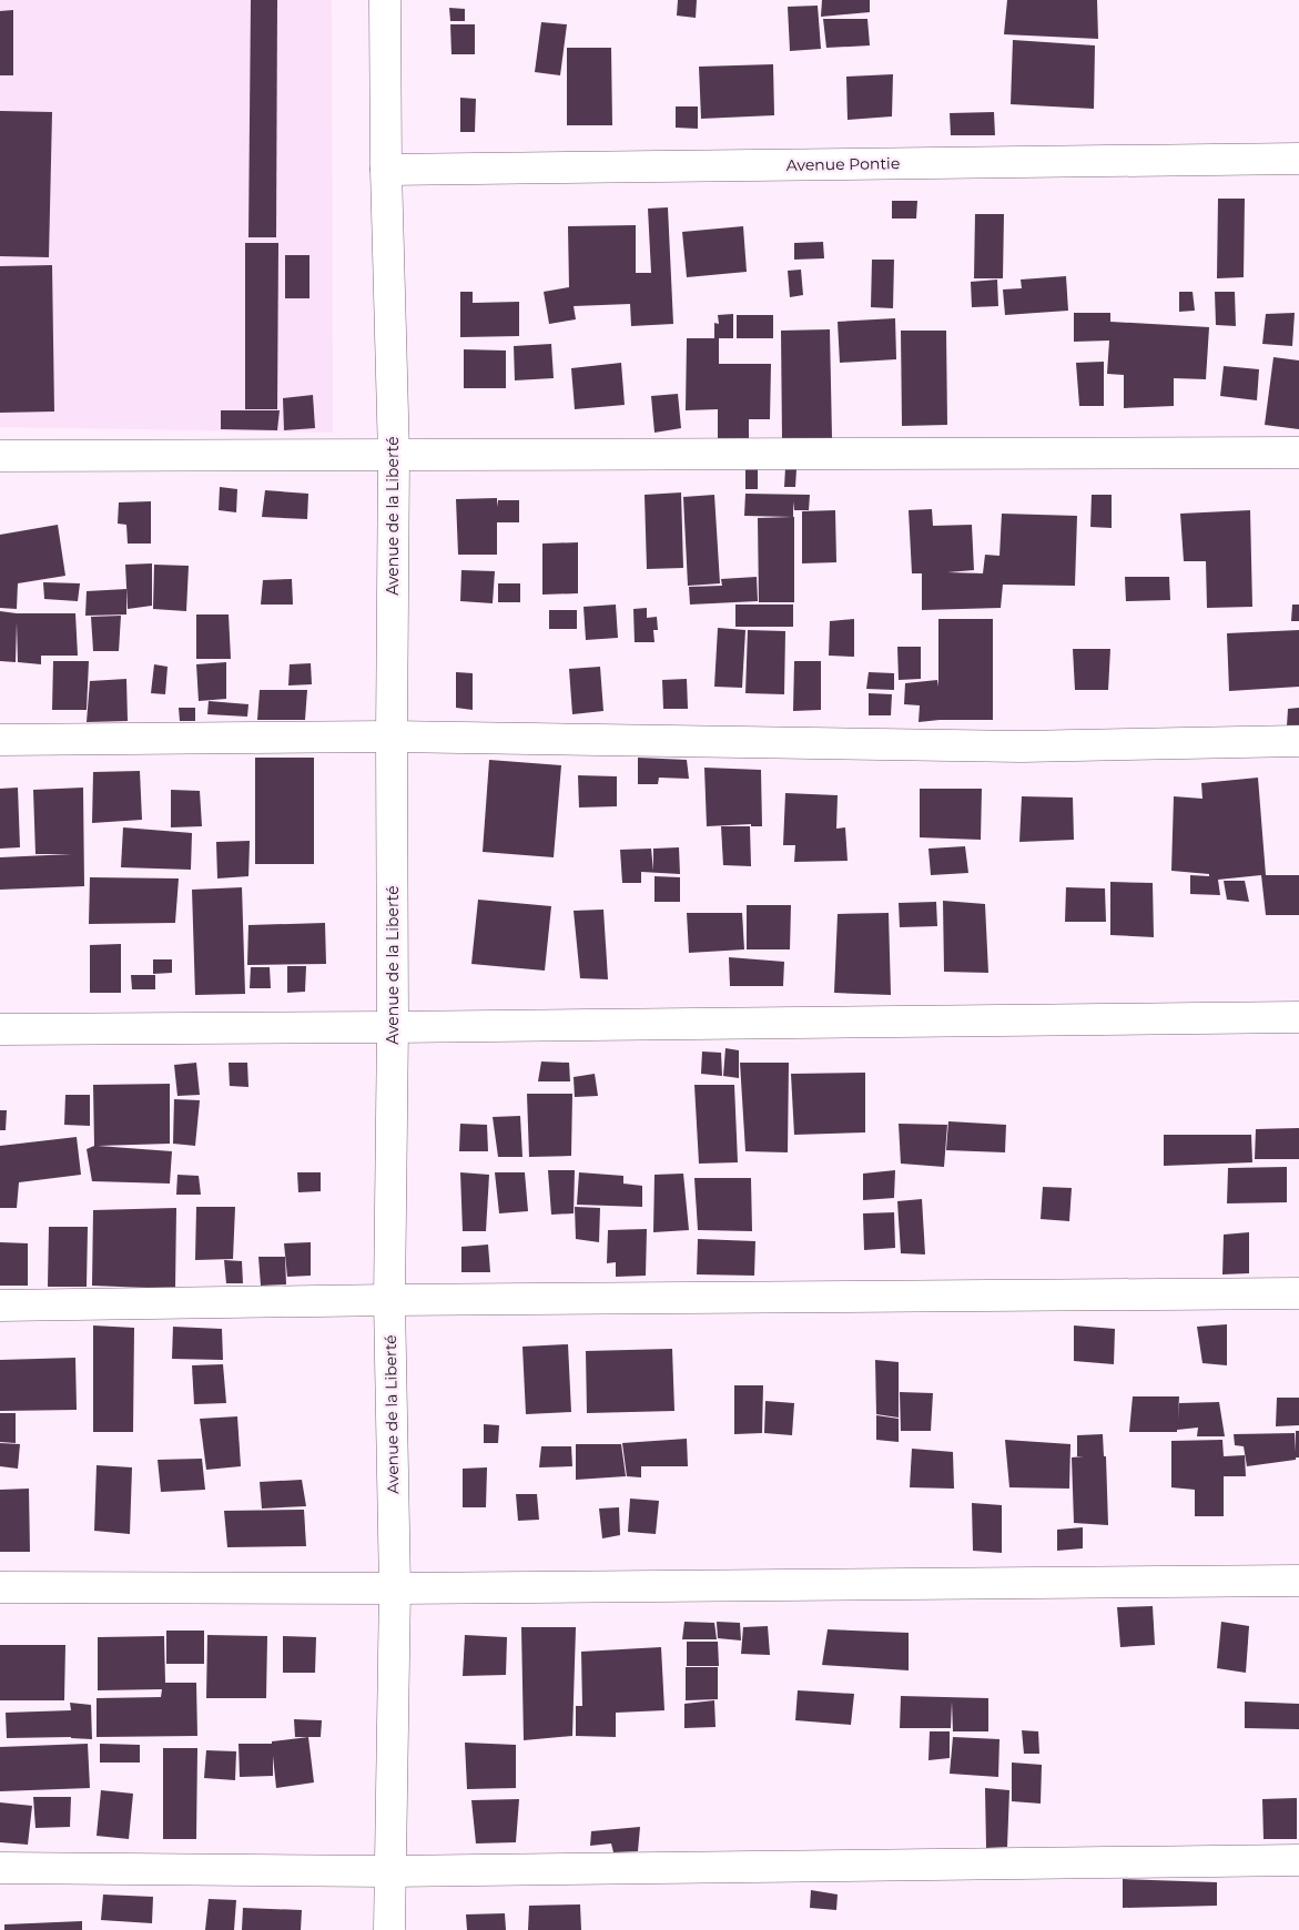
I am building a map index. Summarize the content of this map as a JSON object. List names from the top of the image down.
{
  "streets": {
    "street": ["Avenue Pontie", "Avenue de la Liberté"]
  },
  "crossings": [
    ["Avenue Pontie", "Avenue de la Liberté"]
  ]
}
